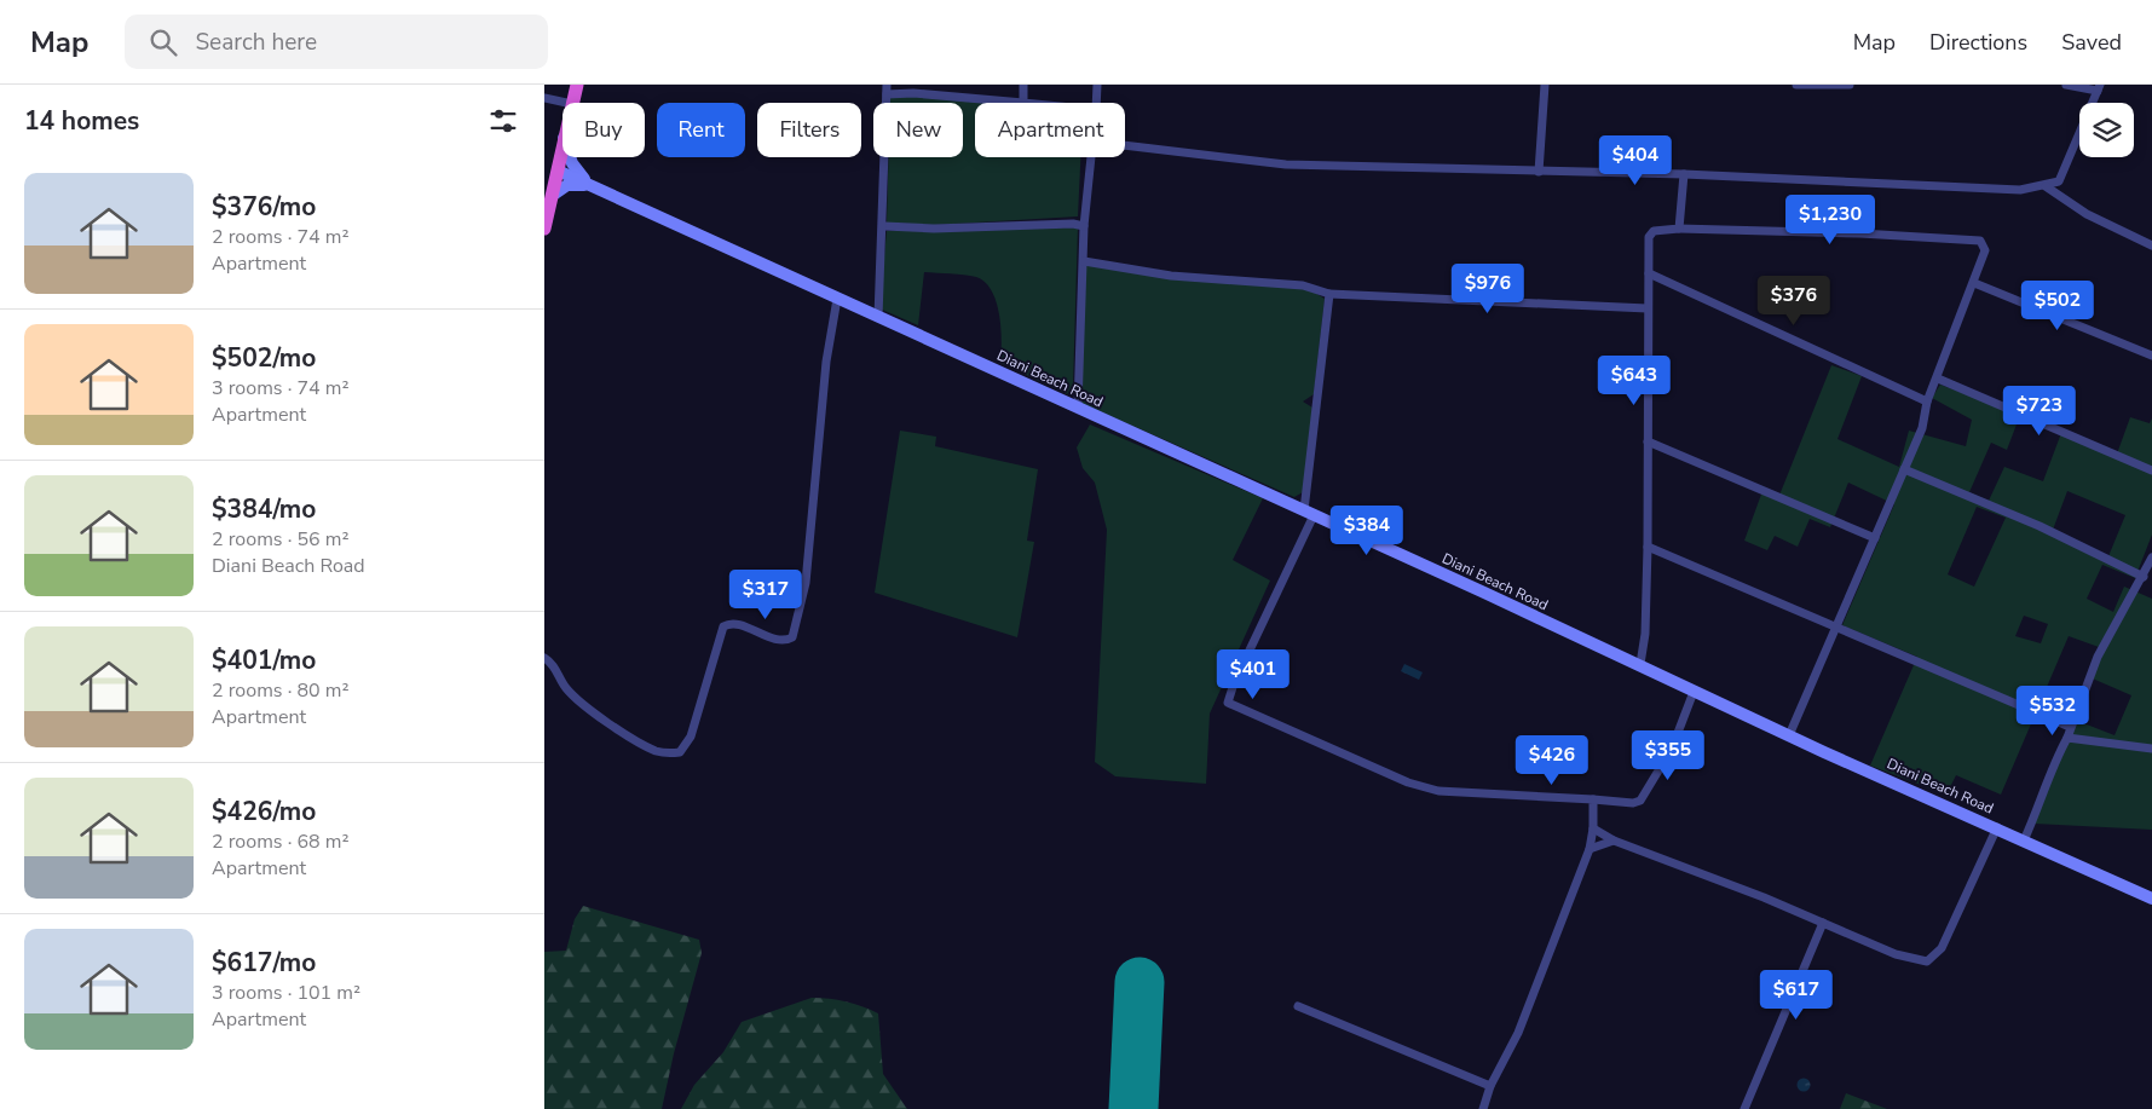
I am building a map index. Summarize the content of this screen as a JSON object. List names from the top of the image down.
{
  "streets": {
    "main road": ["Diani Beach Road"]
  },
  "page": {
    "header": "Map",
    "search": "Search here",
    "nav": ["Map", "Directions", "Saved"],
    "heading": "14 homes",
    "chip": [
      "Buy",
      "Rent",
      "Filters",
      "New",
      "Apartment"
    ],
    "price": [
      "$404",
      "$1,230",
      "$976",
      "$376",
      "$502",
      "$643",
      "$723",
      "$384",
      "$317",
      "$401",
      "$532",
      "$355",
      "$426",
      "$617"
    ],
    "list": [
      {
        "name": "$376/mo",
        "note": "2 rooms · 74 m² · Apartment"
      },
      {
        "name": "$502/mo",
        "note": "3 rooms · 74 m² · Apartment"
      },
      {
        "name": "$384/mo",
        "note": "2 rooms · 56 m² · Diani Beach Road"
      },
      {
        "name": "$401/mo",
        "note": "2 rooms · 80 m² · Apartment"
      },
      {
        "name": "$426/mo",
        "note": "2 rooms · 68 m² · Apartment"
      },
      {
        "name": "$617/mo",
        "note": "3 rooms · 101 m² · Apartment"
      }
    ]
  }
}
